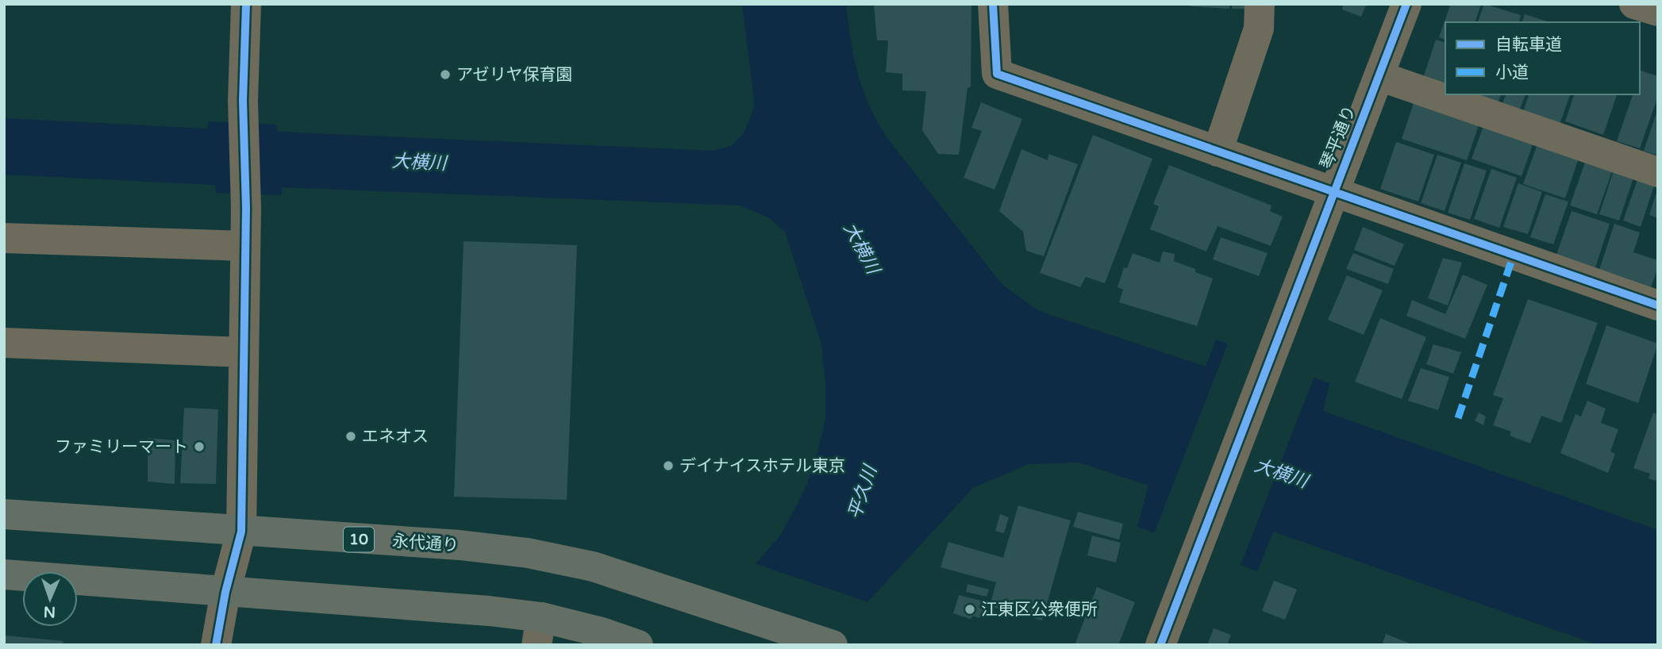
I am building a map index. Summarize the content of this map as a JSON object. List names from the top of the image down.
{
  "streets": {
    "main road": ["10", "永代通り"],
    "street": ["琴平通り"]
  },
  "water": ["大横川", "平久川"],
  "places": [
    "アゼリヤ保育園",
    "エネオス",
    "ファミリーマート",
    "デイナイスホテル東京",
    "江東区公衆便所"
  ],
  "legend": ["自転車道", "小道"],
  "north": "bottom"
}
